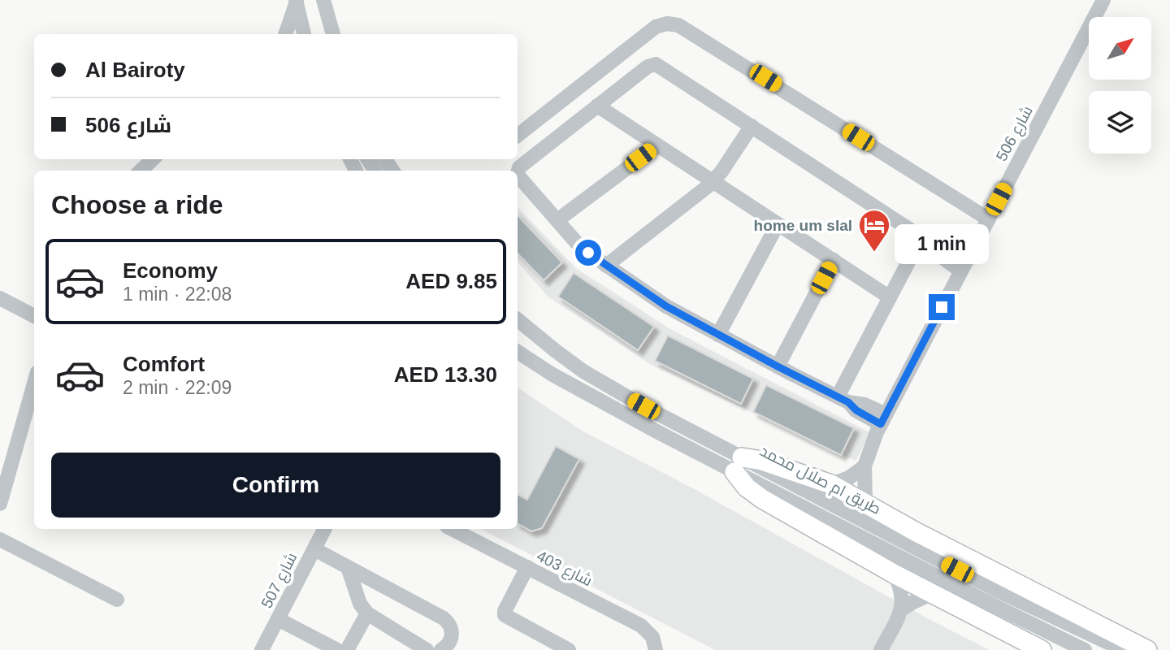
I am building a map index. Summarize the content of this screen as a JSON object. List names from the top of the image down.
{
  "streets": {
    "street": [
      "شارع 506",
      "طريق ام صلال محمد",
      "شارع 403",
      "شارع 507"
    ]
  },
  "places": {
    "hotel": ["home um slal"]
  },
  "north": "top right",
  "page": {
    "banner": ["Al Bairoty", "شارع 506"],
    "heading": "Choose a ride",
    "bubble": "1 min",
    "list": [
      {
        "name": "Economy",
        "note": "1 min · 22:08",
        "value": "AED 9.85"
      },
      {
        "name": "Comfort",
        "note": "2 min · 22:09",
        "value": "AED 13.30"
      }
    ],
    "buttons": "Confirm"
  }
}
